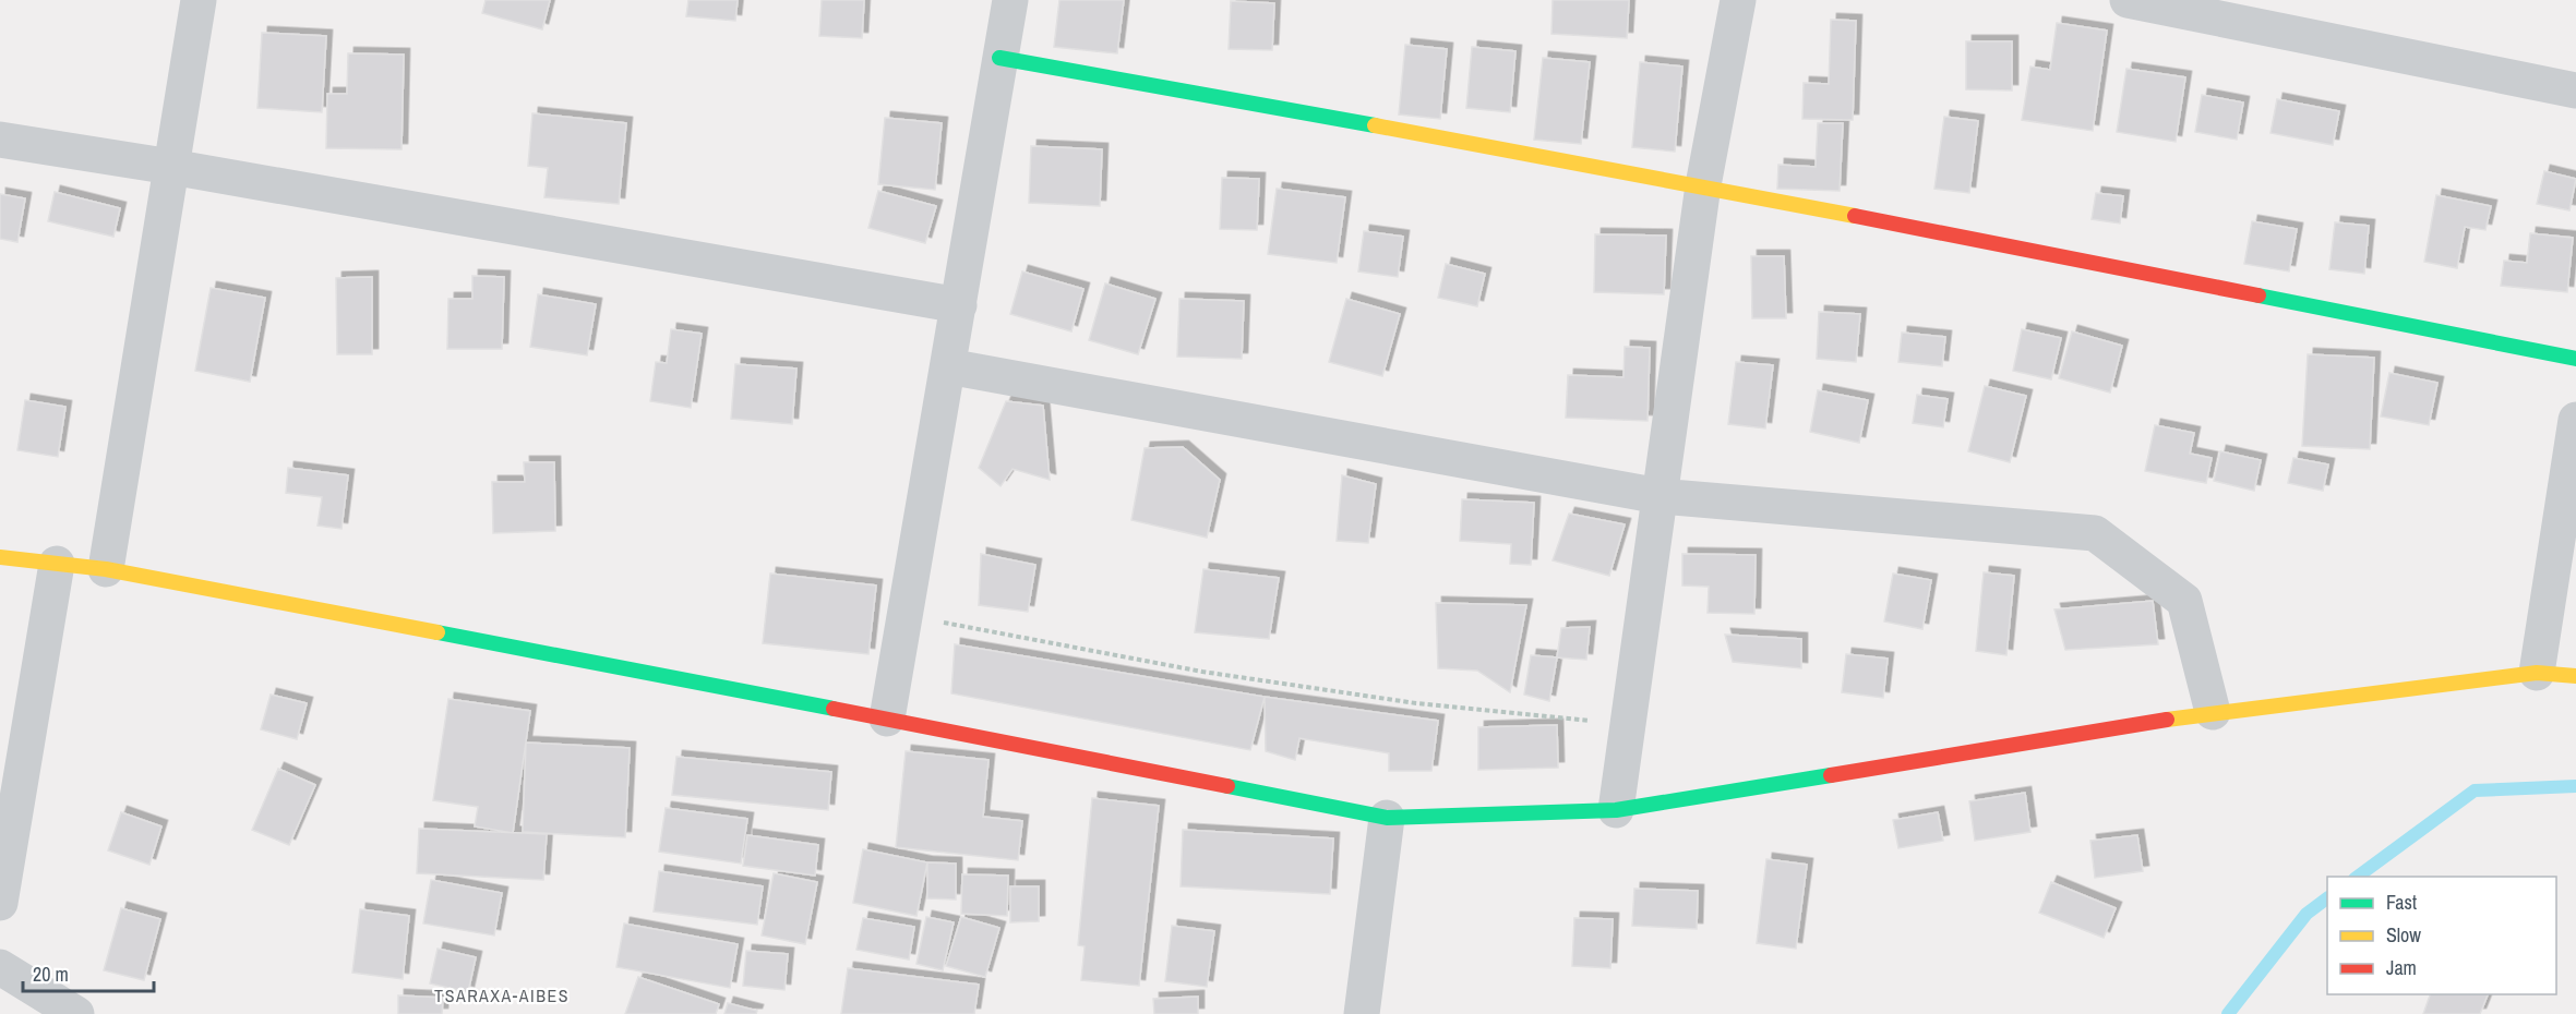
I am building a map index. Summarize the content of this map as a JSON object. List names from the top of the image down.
{
  "districts": ["TSARAXA-AIBES"],
  "legend": ["Fast", "Slow", "Jam"],
  "scale_bar": "20 m"
}
